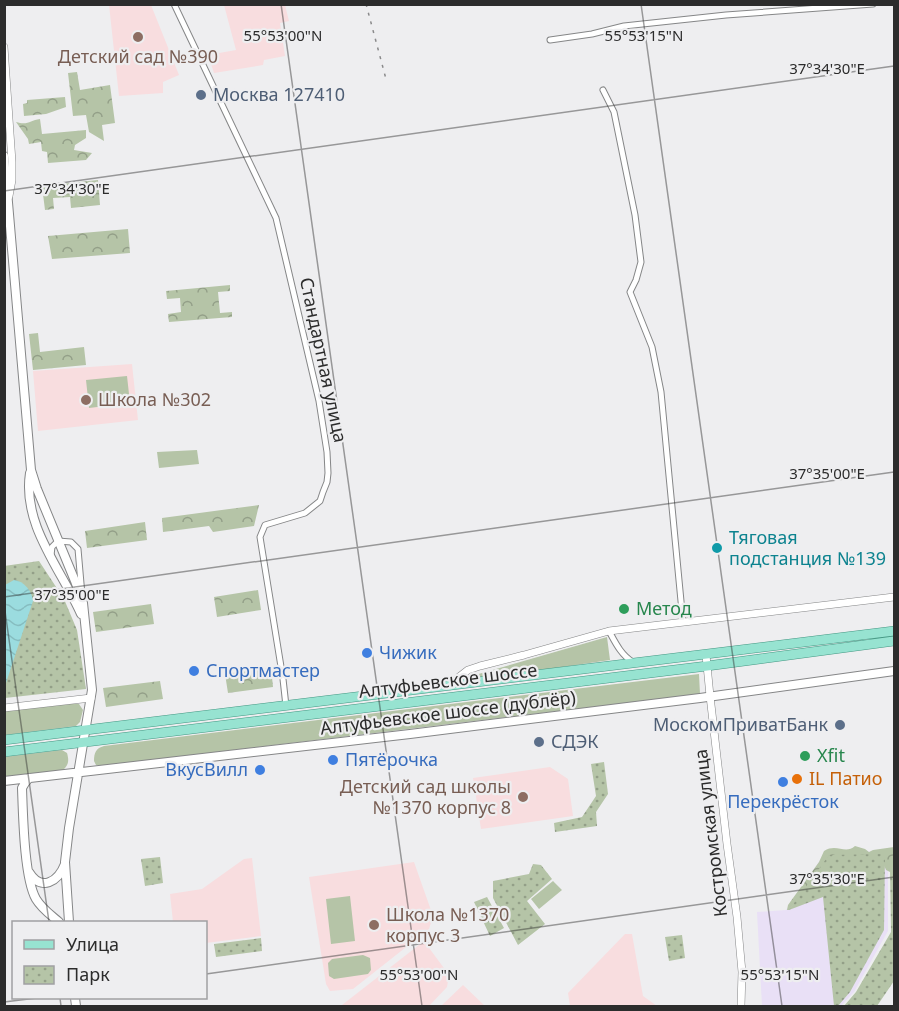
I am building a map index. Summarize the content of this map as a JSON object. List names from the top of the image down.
{
  "streets": {
    "main road": ["Алтуфьевское шоссе", "Алтуфьевское шоссе (дублёр)"],
    "street": ["Стандартная улица", "Костромская улица"]
  },
  "crossings": [
    ["Стандартная улица", "Алтуфьевское шоссе"],
    ["Алтуфьевское шоссе", "Алтуфьевское шоссе (дублёр)"],
    ["Алтуфьевское шоссе", "Костромская улица"],
    ["Алтуфьевское шоссе (дублёр)", "Костромская улица"]
  ],
  "places": [
    "Детский сад №390",
    "Москва 127410",
    "Школа №302",
    "Тяговая подстанция №139",
    "Метод",
    "Чижик",
    "Спортмастер",
    "МоскомПриватБанк",
    "СДЭК",
    "Xfit",
    "Пятёрочка",
    "ВкусВилл",
    "IL Патио",
    "Перекрёсток",
    "Детский сад школы №1370 корпус 8",
    "Школа №1370 корпус 3"
  ],
  "legend": ["Улица", "Парк"],
  "coordinates": [
    "55°53'00\"N",
    "55°53'15\"N",
    "37°34'30\"E",
    "37°35'00\"E",
    "37°35'30\"E"
  ]
}
